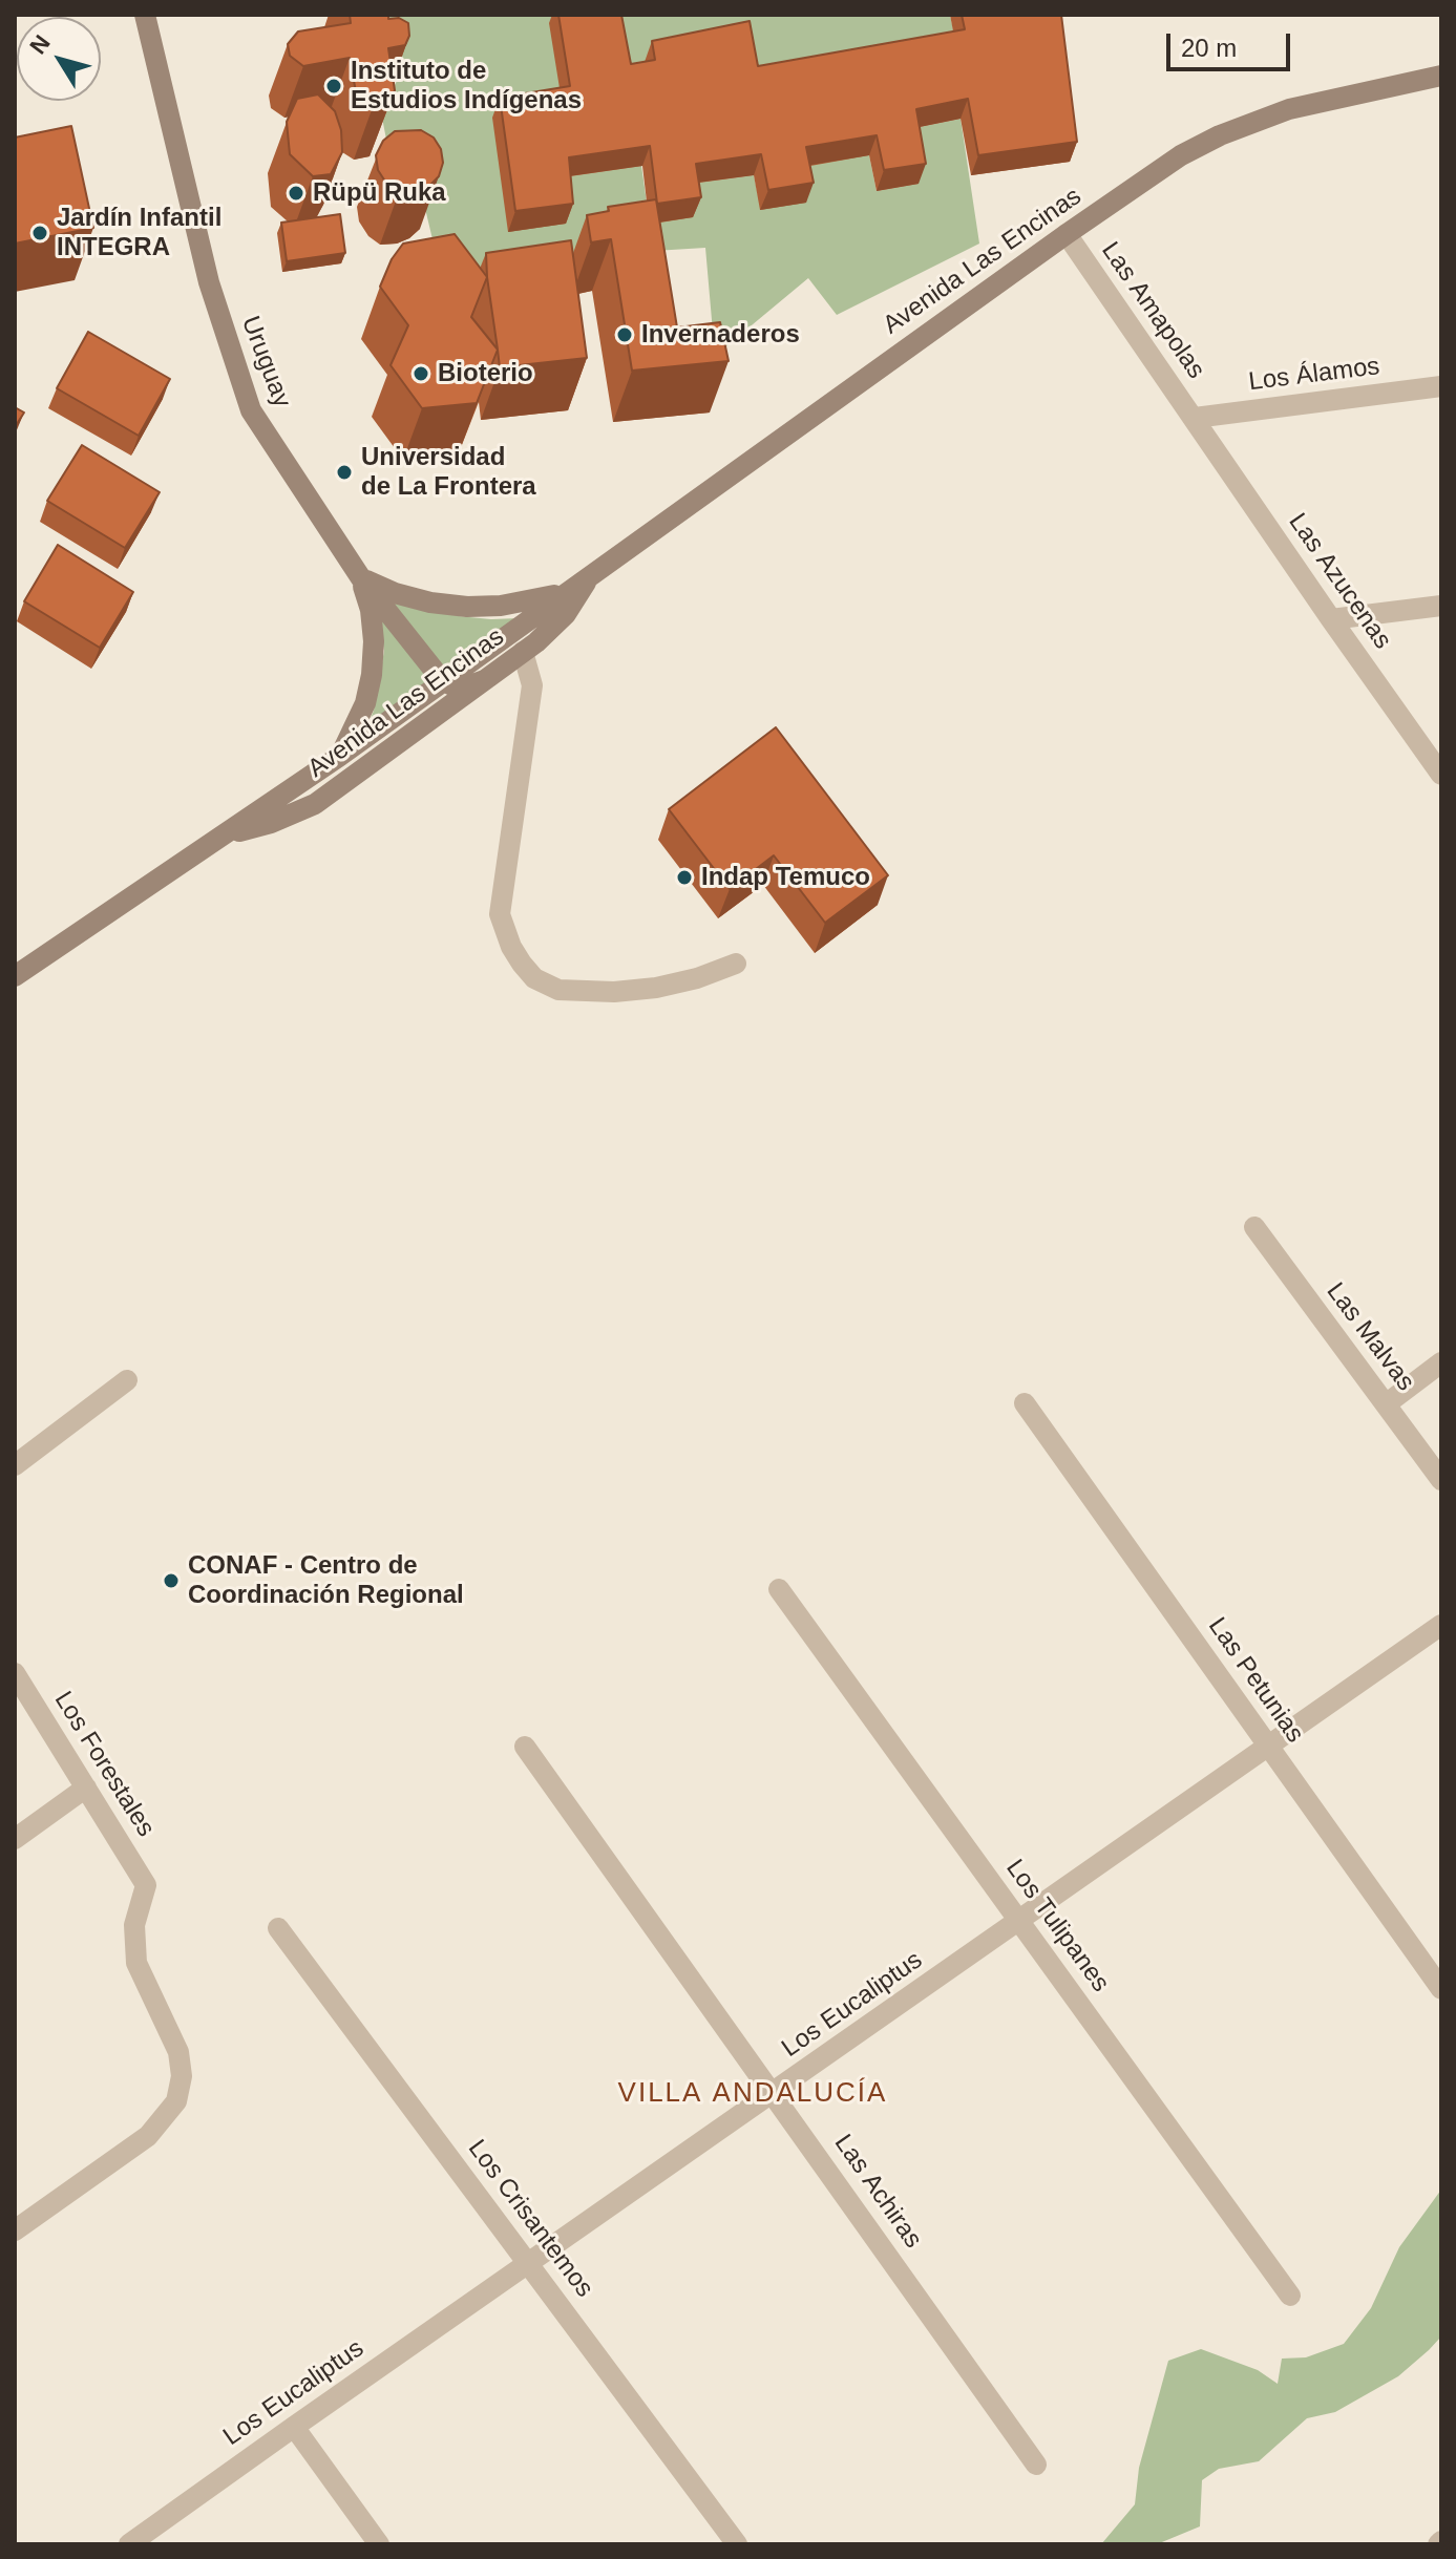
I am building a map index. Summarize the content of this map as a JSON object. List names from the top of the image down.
{
  "streets": {
    "main road": ["Avenida Las Encinas", "Uruguay"],
    "street": [
      "Las Amapolas",
      "Los Álamos",
      "Las Azucenas",
      "Las Malvas",
      "Las Petunias",
      "Los Forestales",
      "Los Tulipanes",
      "Los Eucaliptus",
      "Las Achiras",
      "Los Crisantemos"
    ]
  },
  "crossings": [
    ["Avenida Las Encinas", "Las Amapolas"],
    ["Avenida Las Encinas", "Uruguay"],
    ["Las Amapolas", "Los Álamos"],
    ["Las Amapolas", "Las Azucenas"],
    ["Los Álamos", "Las Azucenas"],
    ["Las Petunias", "Los Eucaliptus"],
    ["Los Tulipanes", "Los Eucaliptus"],
    ["Los Eucaliptus", "Las Achiras"],
    ["Los Eucaliptus", "Los Crisantemos"]
  ],
  "districts": ["VILLA ANDALUCÍA"],
  "places": [
    "Instituto de Estudios Indígenas",
    "Rüpü Ruka",
    "Jardín Infantil INTEGRA",
    "Invernaderos",
    "Bioterio",
    "Universidad de La Frontera",
    "Indap Temuco",
    "CONAF - Centro de Coordinación Regional"
  ],
  "scale_bar": "20 m",
  "north": "top left"
}
